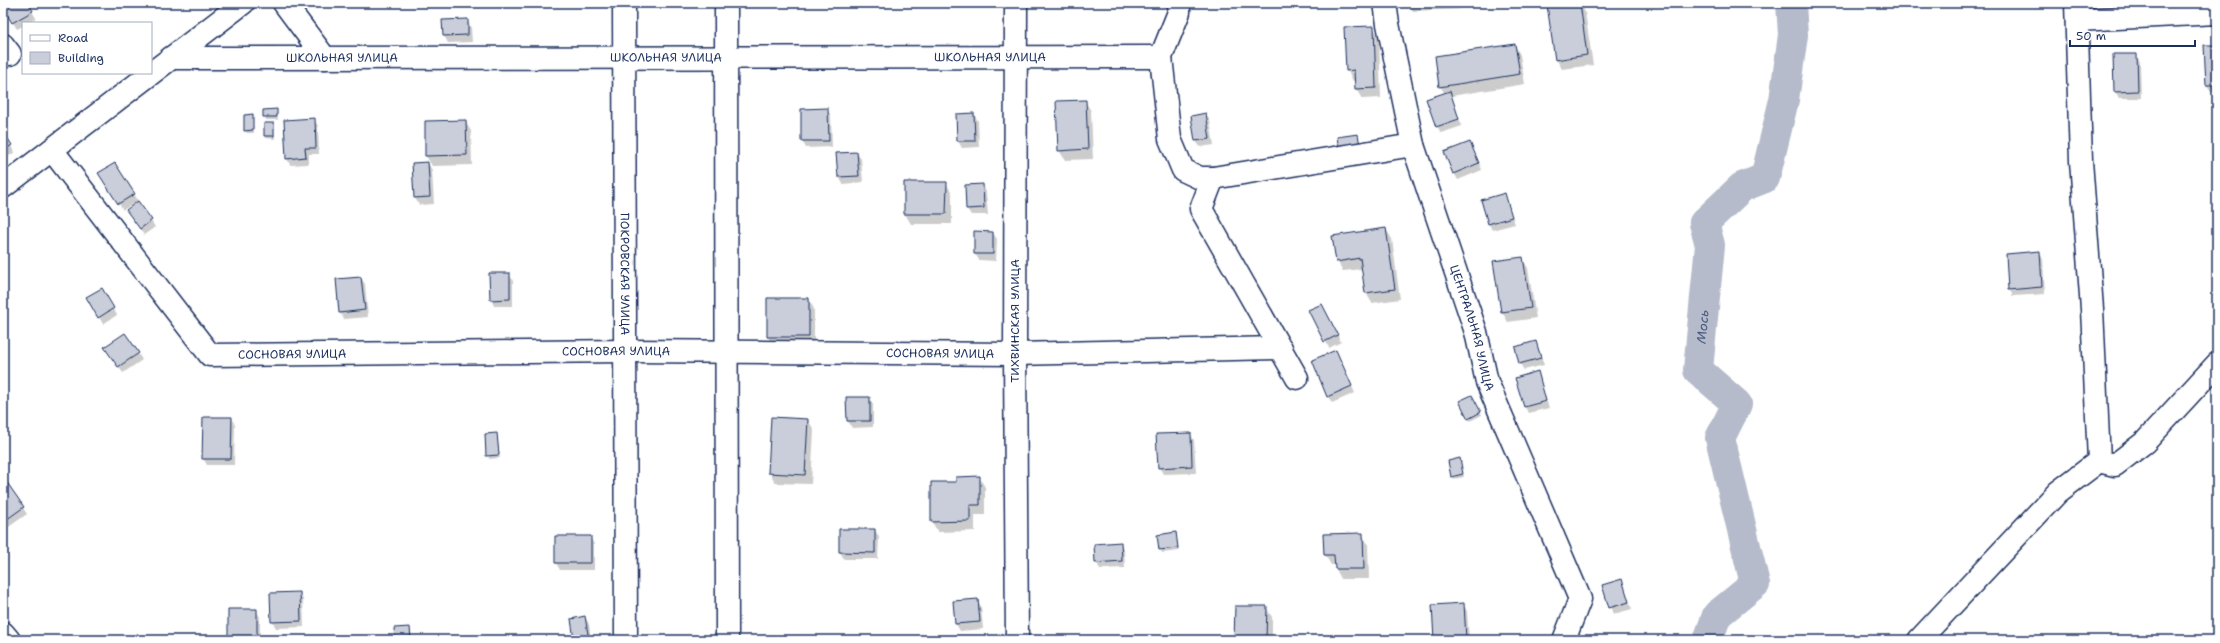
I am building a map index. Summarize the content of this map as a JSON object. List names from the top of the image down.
{
  "streets": {
    "street": [
      "ШКОЛЬНАЯ УЛИЦА",
      "ПОКРОВСКАЯ УЛИЦА",
      "ТИХВИНСКАЯ УЛИЦА",
      "ЦЕНТРАЛЬНАЯ УЛИЦА",
      "СОСНОВАЯ УЛИЦА"
    ]
  },
  "crossings": [
    ["ШКОЛЬНАЯ УЛИЦА", "ПОКРОВСКАЯ УЛИЦА"],
    ["ШКОЛЬНАЯ УЛИЦА", "ТИХВИНСКАЯ УЛИЦА"],
    ["ПОКРОВСКАЯ УЛИЦА", "СОСНОВАЯ УЛИЦА"],
    ["ТИХВИНСКАЯ УЛИЦА", "СОСНОВАЯ УЛИЦА"]
  ],
  "water": ["Мось"],
  "legend": ["Road", "Building"],
  "scale_bar": "50 m"
}
